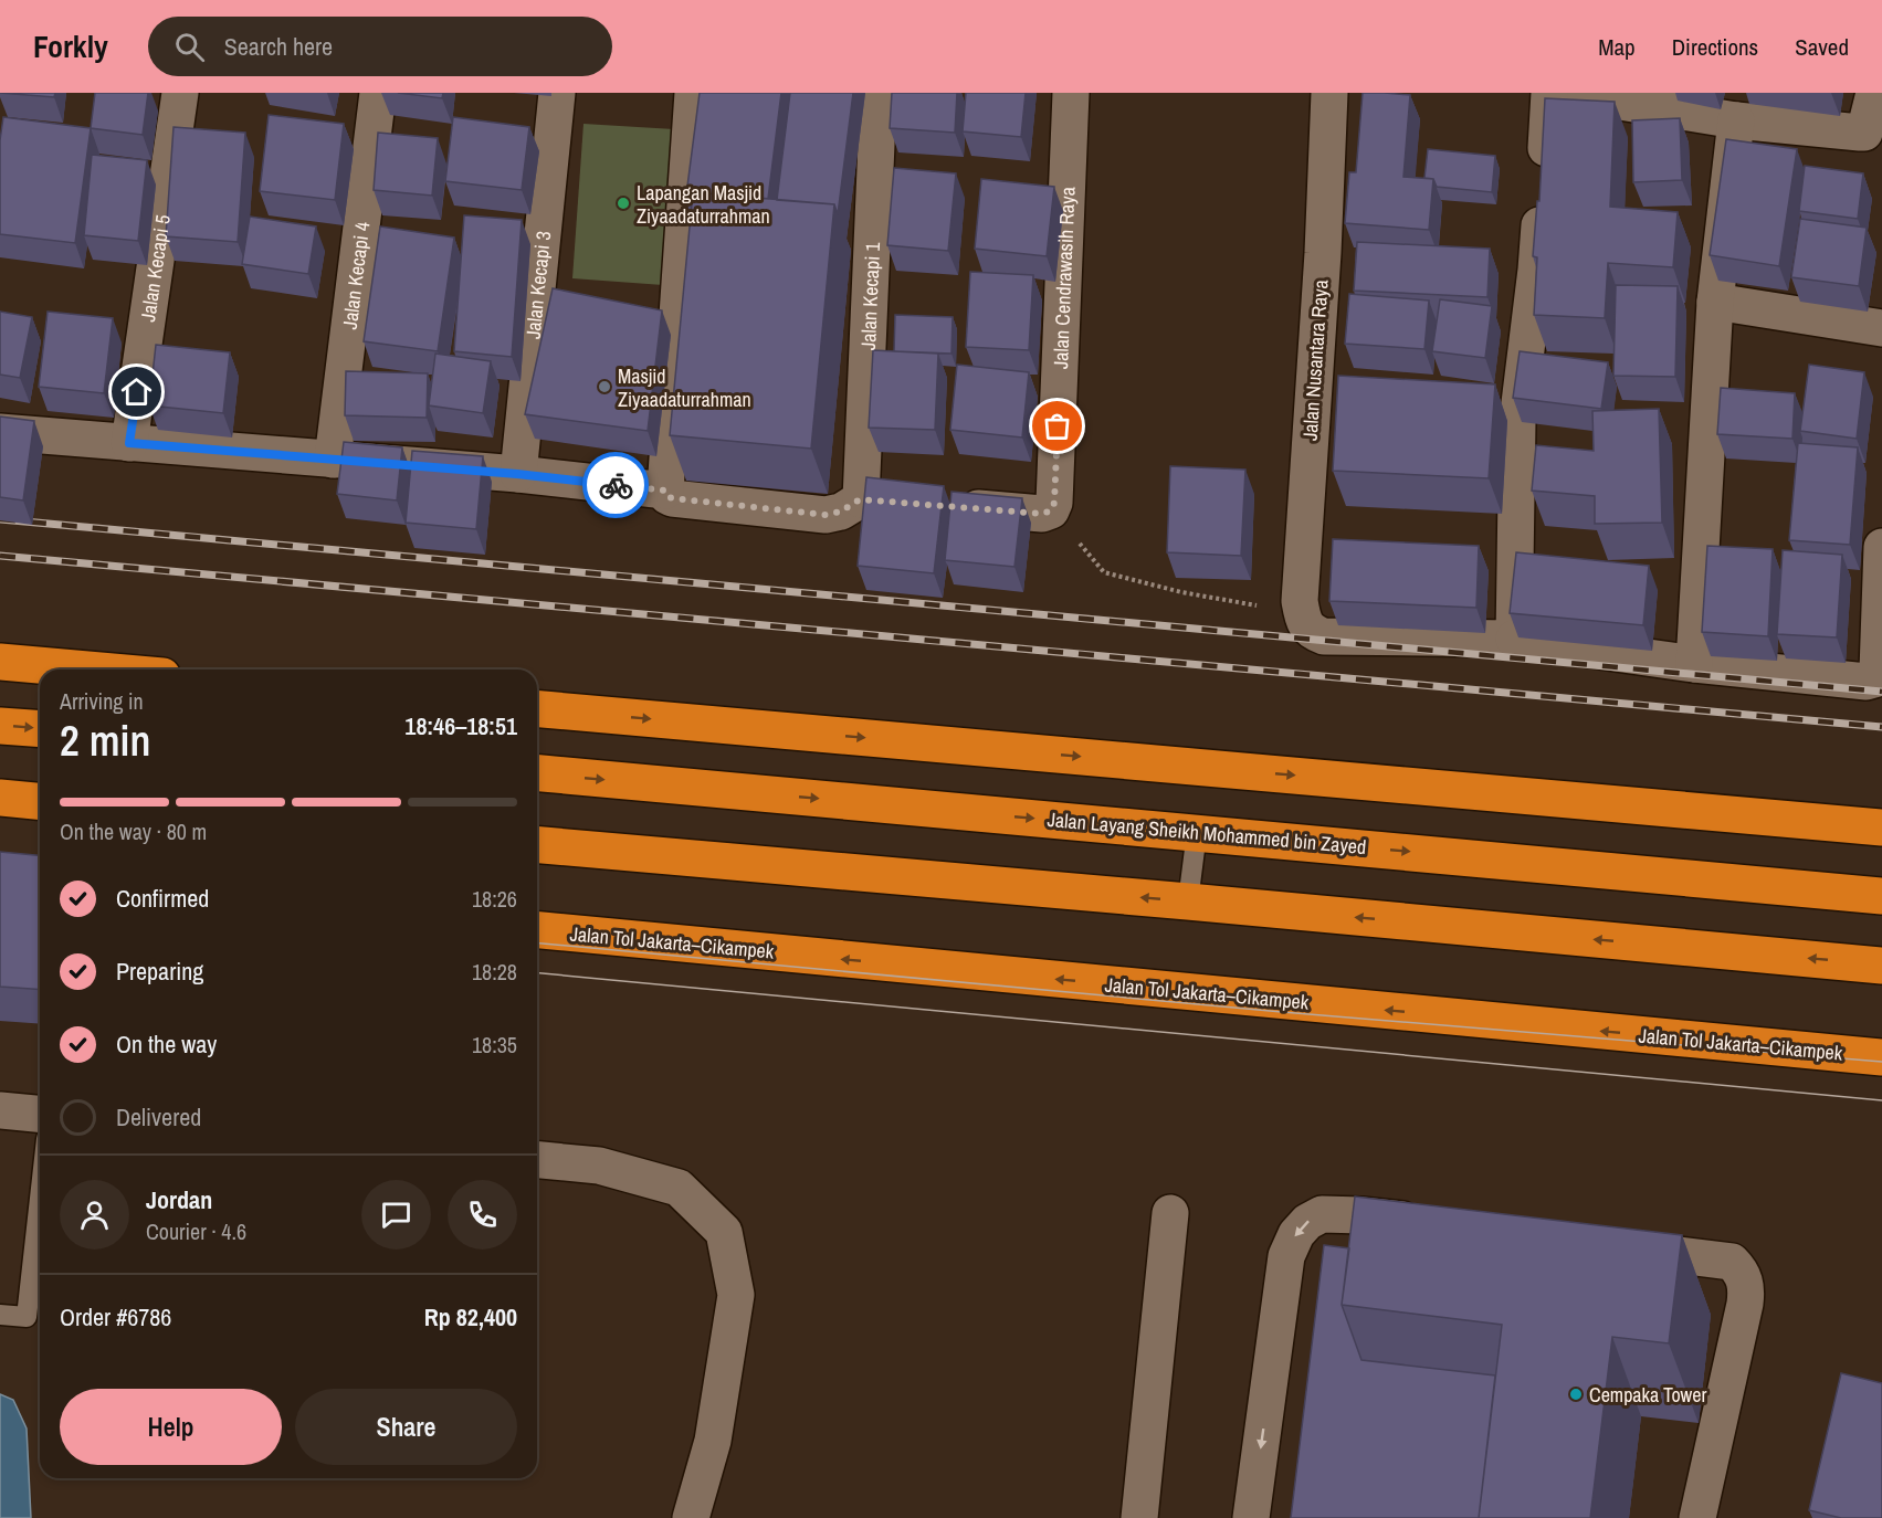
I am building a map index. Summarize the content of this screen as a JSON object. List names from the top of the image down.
{
  "streets": {
    "highway": ["Jalan Layang Sheikh Mohammed bin Zayed", "Jalan Tol Jakarta–Cikampek"],
    "street": [
      "Jalan Kecapi 5",
      "Jalan Kecapi 4",
      "Jalan Cendrawasih Raya",
      "Jalan Kecapi 3",
      "Jalan Kecapi 1",
      "Jalan Nusantara Raya"
    ]
  },
  "places": ["Lapangan Masjid Ziyaadaturrahman", "Masjid Ziyaadaturrahman", "Cempaka Tower"],
  "page": {
    "header": "Forkly",
    "search": "Search here",
    "nav": ["Map", "Directions", "Saved"],
    "heading": ["2 min", "Arriving in", "18:46–18:51"],
    "panel": [
      "Jordan",
      "Courier · 4.6",
      "Order #6786",
      "Rp 82,400"
    ],
    "bar": "On the way · 80 m",
    "list": [
      ["Confirmed", "18:26"],
      ["Preparing", "18:28"],
      ["On the way", "18:35"],
      "Delivered"
    ],
    "buttons": ["Help", "Share"]
  }
}
